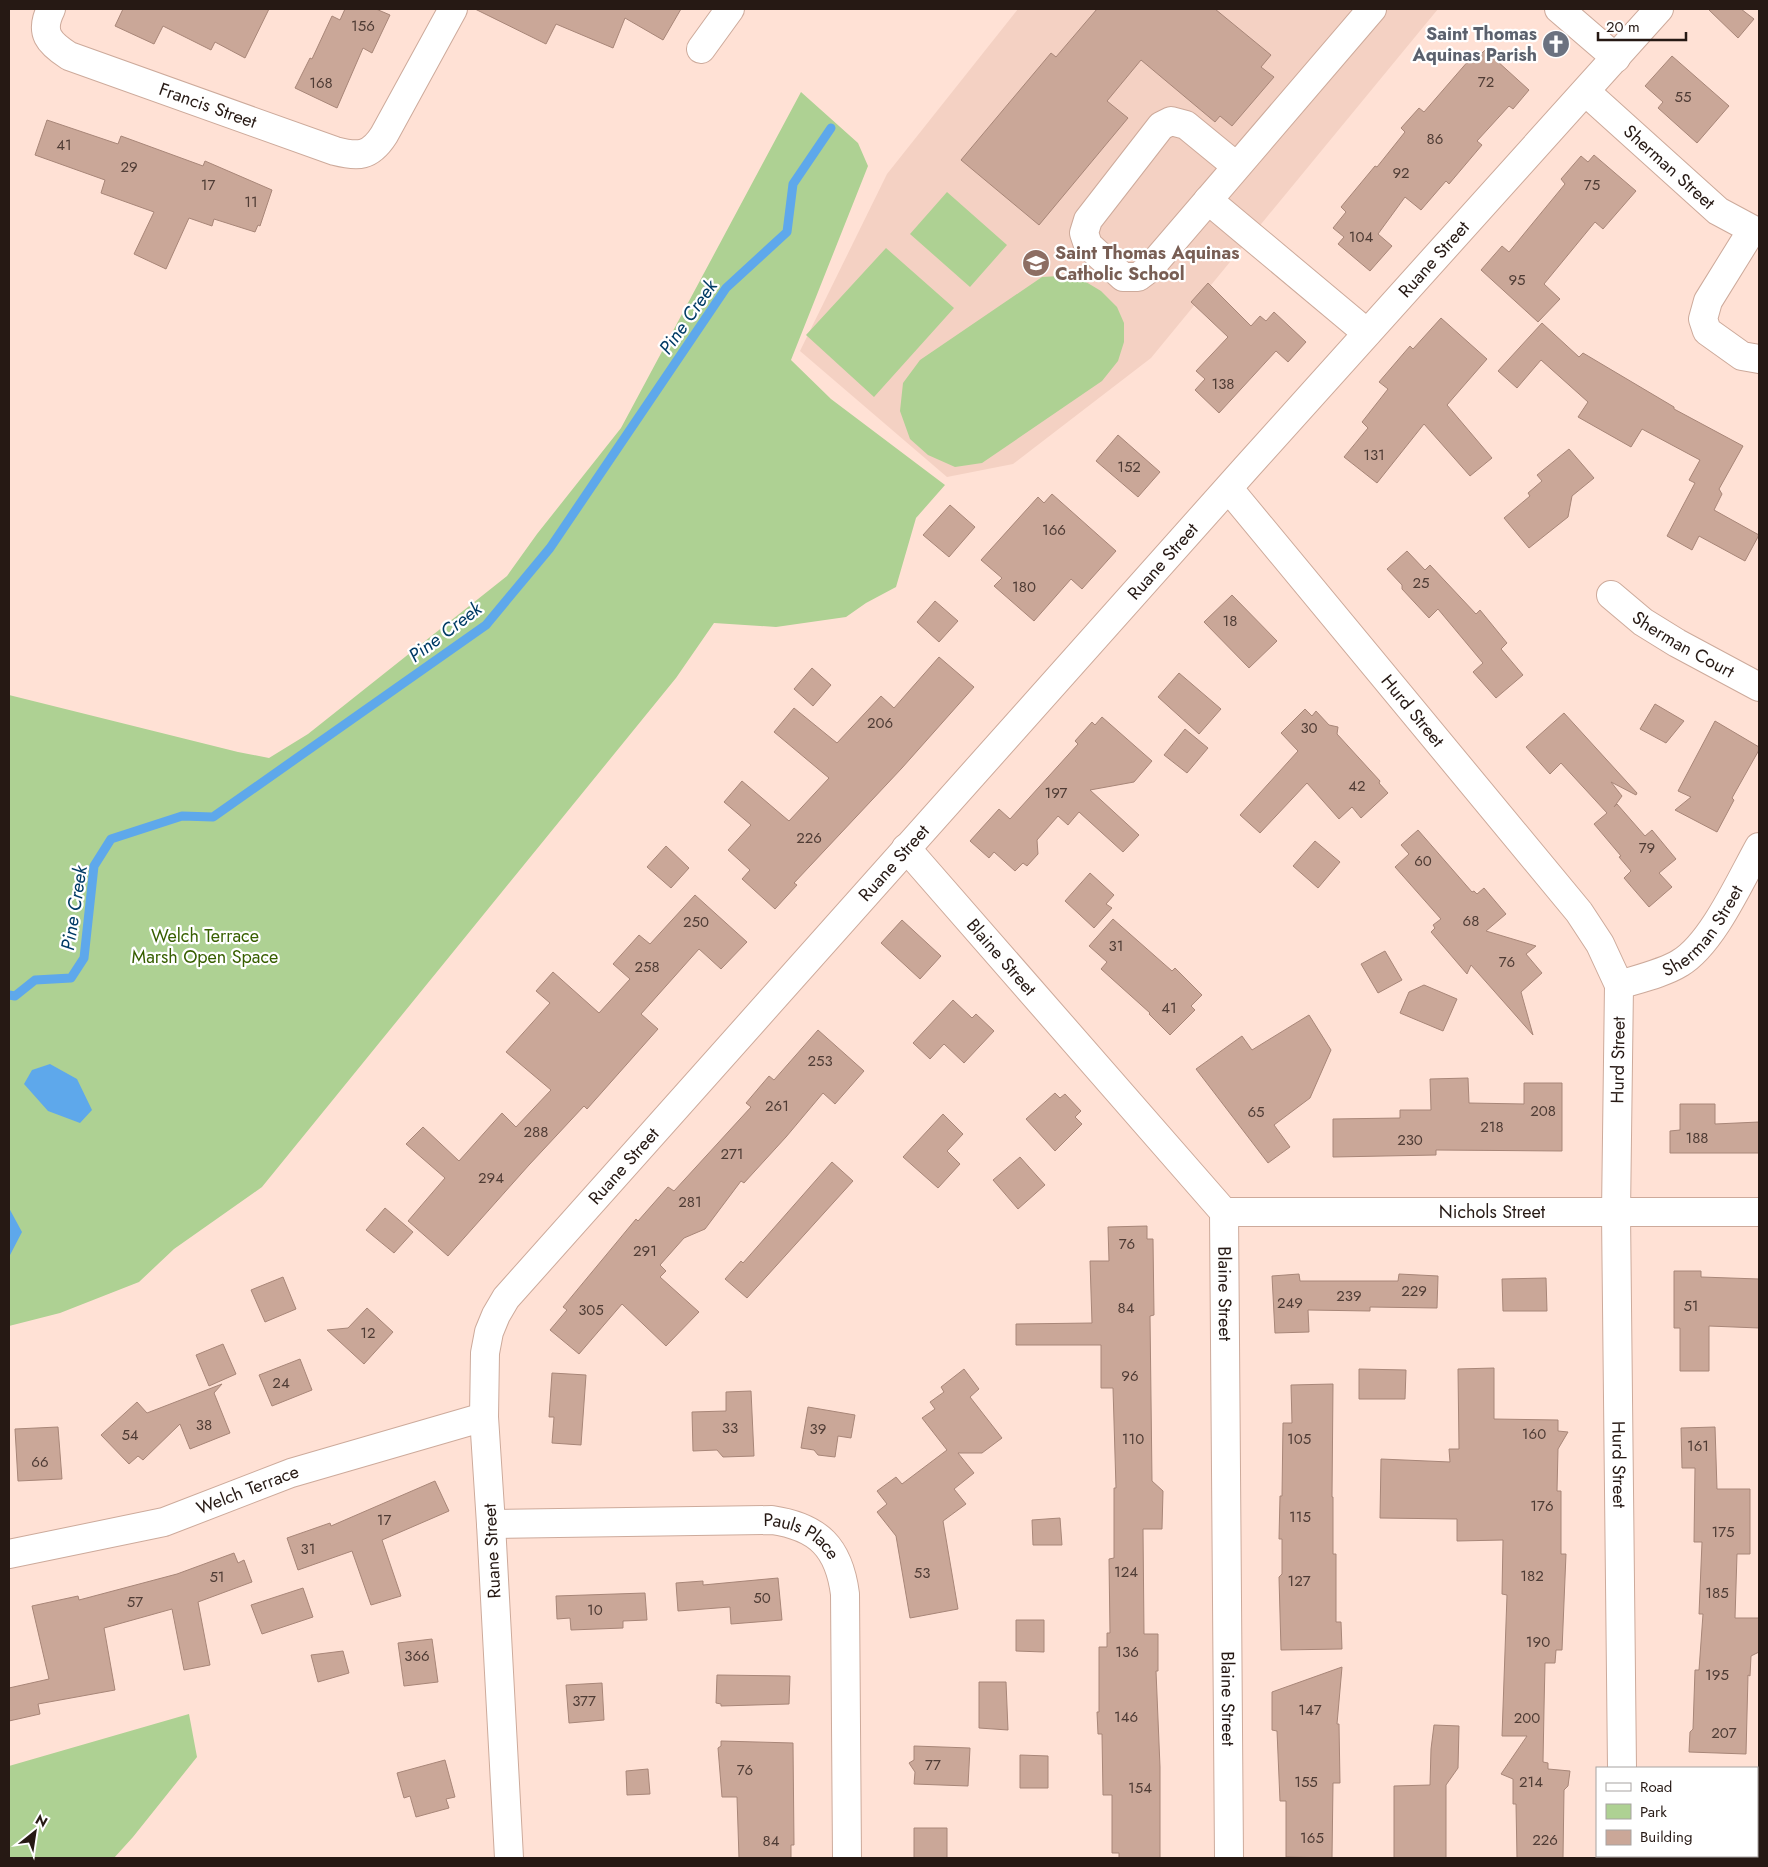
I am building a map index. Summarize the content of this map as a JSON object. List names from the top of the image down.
{
  "streets": {
    "street": [
      "Francis Street",
      "Sherman Street",
      "Ruane Street",
      "Sherman Court",
      "Hurd Street",
      "Blaine Street",
      "Nichols Street",
      "Welch Terrace",
      "Pauls Place"
    ]
  },
  "crossings": [
    ["Sherman Street", "Ruane Street"],
    ["Sherman Street", "Hurd Street"],
    ["Ruane Street", "Hurd Street"],
    ["Ruane Street", "Blaine Street"],
    ["Ruane Street", "Welch Terrace"],
    ["Ruane Street", "Pauls Place"],
    ["Hurd Street", "Nichols Street"],
    ["Blaine Street", "Nichols Street"]
  ],
  "water": ["Pine Creek"],
  "parks": ["Welch Terrace Marsh Open Space"],
  "places": {
    "church": ["Saint Thomas Aquinas Parish"],
    "school or university": ["Saint Thomas Aquinas Catholic School"]
  },
  "house_numbers": [
    "156",
    "72",
    "168",
    "55",
    "86",
    "41",
    "29",
    "92",
    "17",
    "75",
    "11",
    "104",
    "95",
    "138",
    "131",
    "152",
    "166",
    "25",
    "180",
    "18",
    "206",
    "30",
    "42",
    "197",
    "226",
    "79",
    "60",
    "68",
    "250",
    "31",
    "76",
    "258",
    "41",
    "253",
    "261",
    "208",
    "65",
    "218",
    "288",
    "188",
    "230",
    "271",
    "294",
    "281",
    "76",
    "291",
    "229",
    "239",
    "249",
    "51",
    "84",
    "305",
    "12",
    "96",
    "24",
    "38",
    "33",
    "39",
    "160",
    "54",
    "110",
    "105",
    "161",
    "66",
    "176",
    "115",
    "17",
    "175",
    "31",
    "124",
    "53",
    "182",
    "51",
    "127",
    "185",
    "50",
    "57",
    "10",
    "190",
    "136",
    "366",
    "195",
    "377",
    "147",
    "146",
    "200",
    "207",
    "77",
    "76",
    "155",
    "214",
    "154",
    "165",
    "226",
    "84"
  ],
  "legend": ["Road", "Park", "Building"],
  "scale_bar": "20 m",
  "north": "top right"
}
